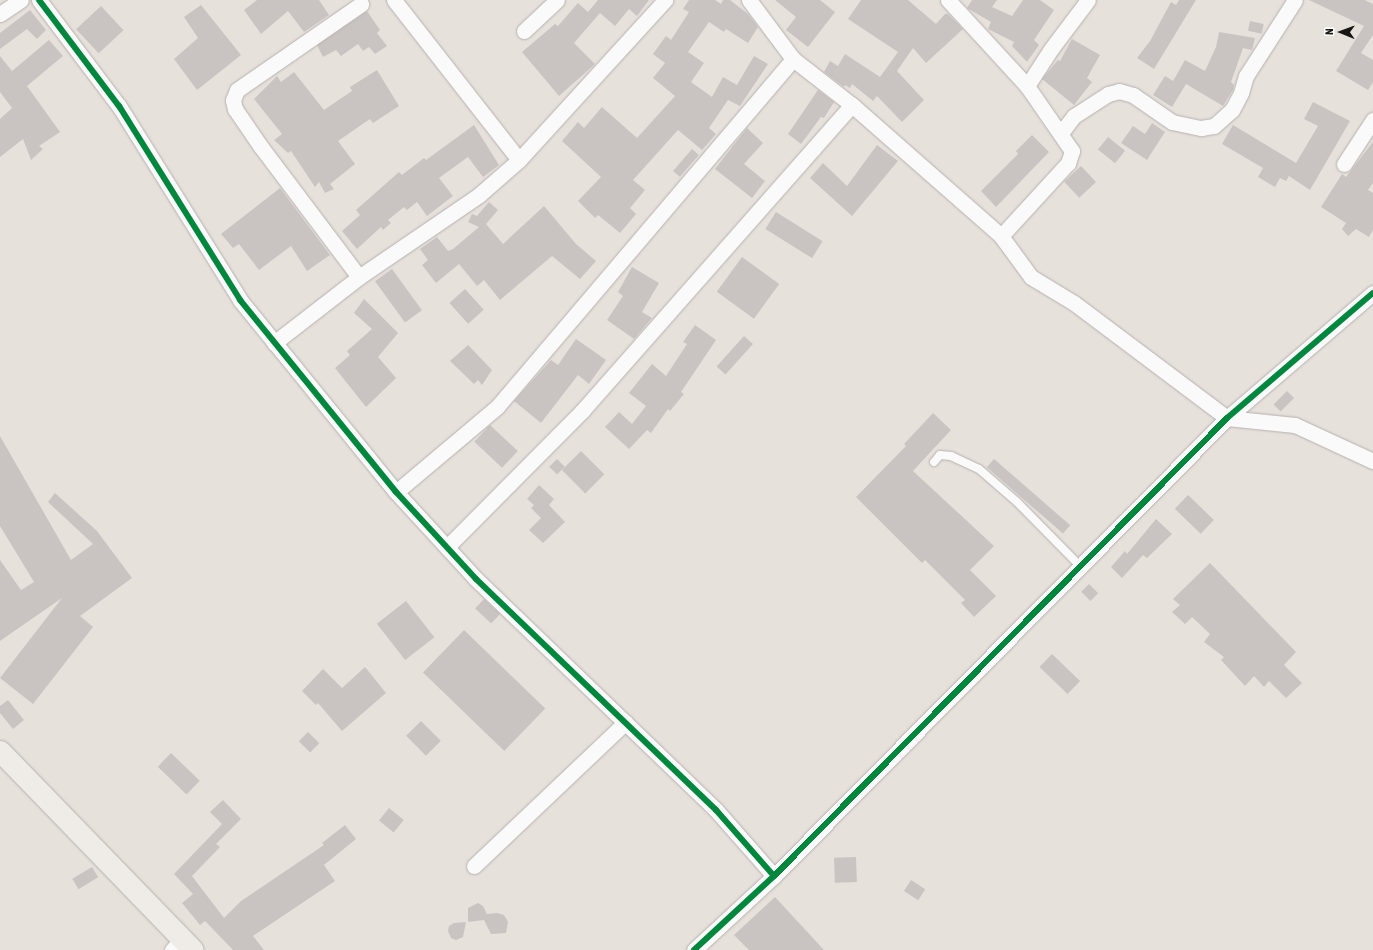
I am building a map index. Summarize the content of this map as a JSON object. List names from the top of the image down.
{
  "north": "left"
}
